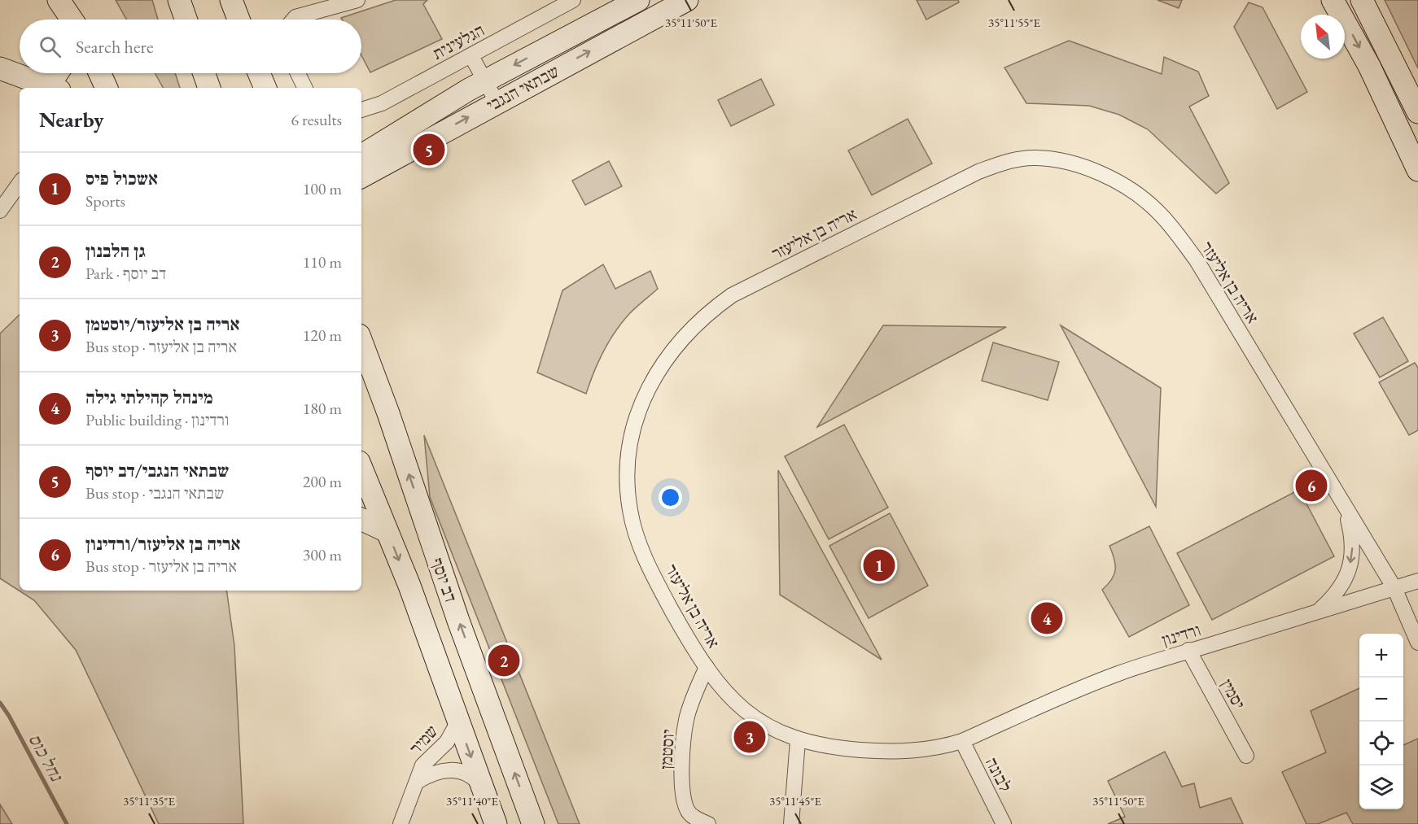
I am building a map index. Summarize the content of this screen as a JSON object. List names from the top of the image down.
{
  "streets": {
    "street": [
      "הגלעינית",
      "שבתאי הנגבי",
      "אריה בן אליעזר",
      "דב יוסף",
      "ורדינון",
      "יסמין",
      "שמיר",
      "יוסטמן",
      "לבונה"
    ]
  },
  "crossings": [
    ["אריה בן אליעזר", "ורדינון"],
    ["אריה בן אליעזר", "יוסטמן"],
    ["אריה בן אליעזר", "לבונה"],
    ["דב יוסף", "שמיר"],
    ["ורדינון", "יסמין"],
    ["ורדינון", "לבונה"]
  ],
  "water": ["נחל כוס"],
  "north": "top left",
  "page": {
    "search": "Search here",
    "heading": ["Nearby", "6 results"],
    "pins": [
      "5",
      "6",
      "1",
      "4",
      "2",
      "3"
    ],
    "list": [
      {
        "mark": "1",
        "name": "אשכול פיס",
        "note": "Sports",
        "value": "100 m"
      },
      {
        "mark": "2",
        "name": "גן הלבנון",
        "note": "Park · דב יוסף",
        "value": "110 m"
      },
      {
        "mark": "3",
        "name": "אריה בן אליעזר/יוסטמן",
        "note": "Bus stop · אריה בן אליעזר",
        "value": "120 m"
      },
      {
        "mark": "4",
        "name": "מינהל קהילתי גילה",
        "note": "Public building · ורדינון",
        "value": "180 m"
      },
      {
        "mark": "5",
        "name": "שבתאי הנגבי/דב יוסף",
        "note": "Bus stop · שבתאי הנגבי",
        "value": "200 m"
      },
      {
        "mark": "6",
        "name": "אריה בן אליעזר/ורדינון",
        "note": "Bus stop · אריה בן אליעזר",
        "value": "300 m"
      }
    ],
    "map_buttons": ["+", "−"]
  },
  "coordinates": [
    "35°11'50\"E",
    "35°11'55\"E",
    "35°11'35\"E",
    "35°11'40\"E",
    "35°11'45\"E"
  ]
}
